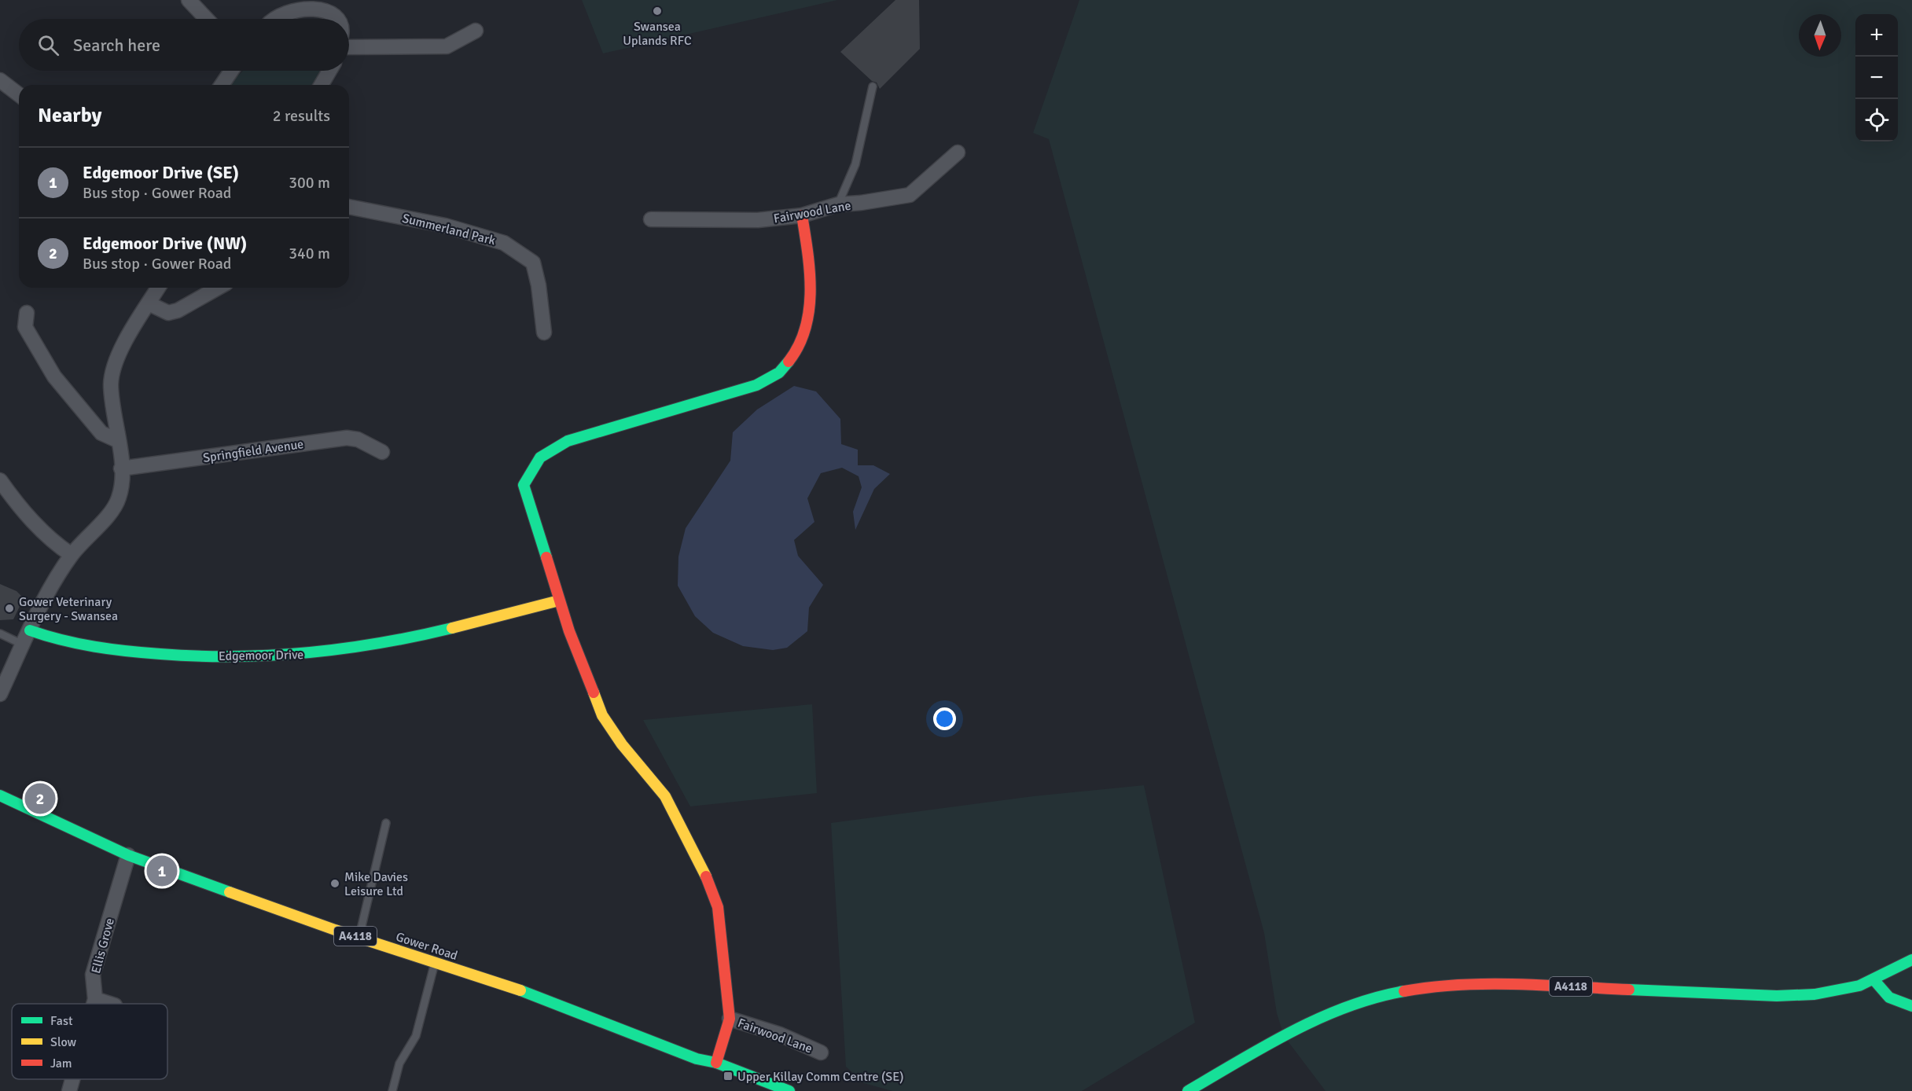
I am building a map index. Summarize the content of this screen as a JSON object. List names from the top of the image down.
{
  "streets": {
    "main road": ["Edgemoor Drive", "A4118", "Gower Road"],
    "street": [
      "Fairwood Lane",
      "Summerland Park",
      "Springfield Avenue",
      "Ellis Grove"
    ]
  },
  "crossings": [
    ["A4118", "Gower Road"],
    ["Ellis Grove", "Gower Road"]
  ],
  "places": {
    "other": ["Swansea Uplands RFC", "Gower Veterinary Surgery - Swansea", "Mike Davies Leisure Ltd"],
    "transit": ["Upper Killay Comm Centre (SE)"]
  },
  "legend": ["Fast", "Slow", "Jam"],
  "north": "bottom",
  "page": {
    "map_buttons": ["+", "−"],
    "search": "Search here",
    "heading": ["Nearby", "2 results"],
    "list": [
      {
        "mark": "1",
        "name": "Edgemoor Drive (SE)",
        "note": "Bus stop · Gower Road",
        "value": "300 m"
      },
      {
        "mark": "2",
        "name": "Edgemoor Drive (NW)",
        "note": "Bus stop · Gower Road",
        "value": "340 m"
      }
    ],
    "pins": ["2", "1"]
  }
}
